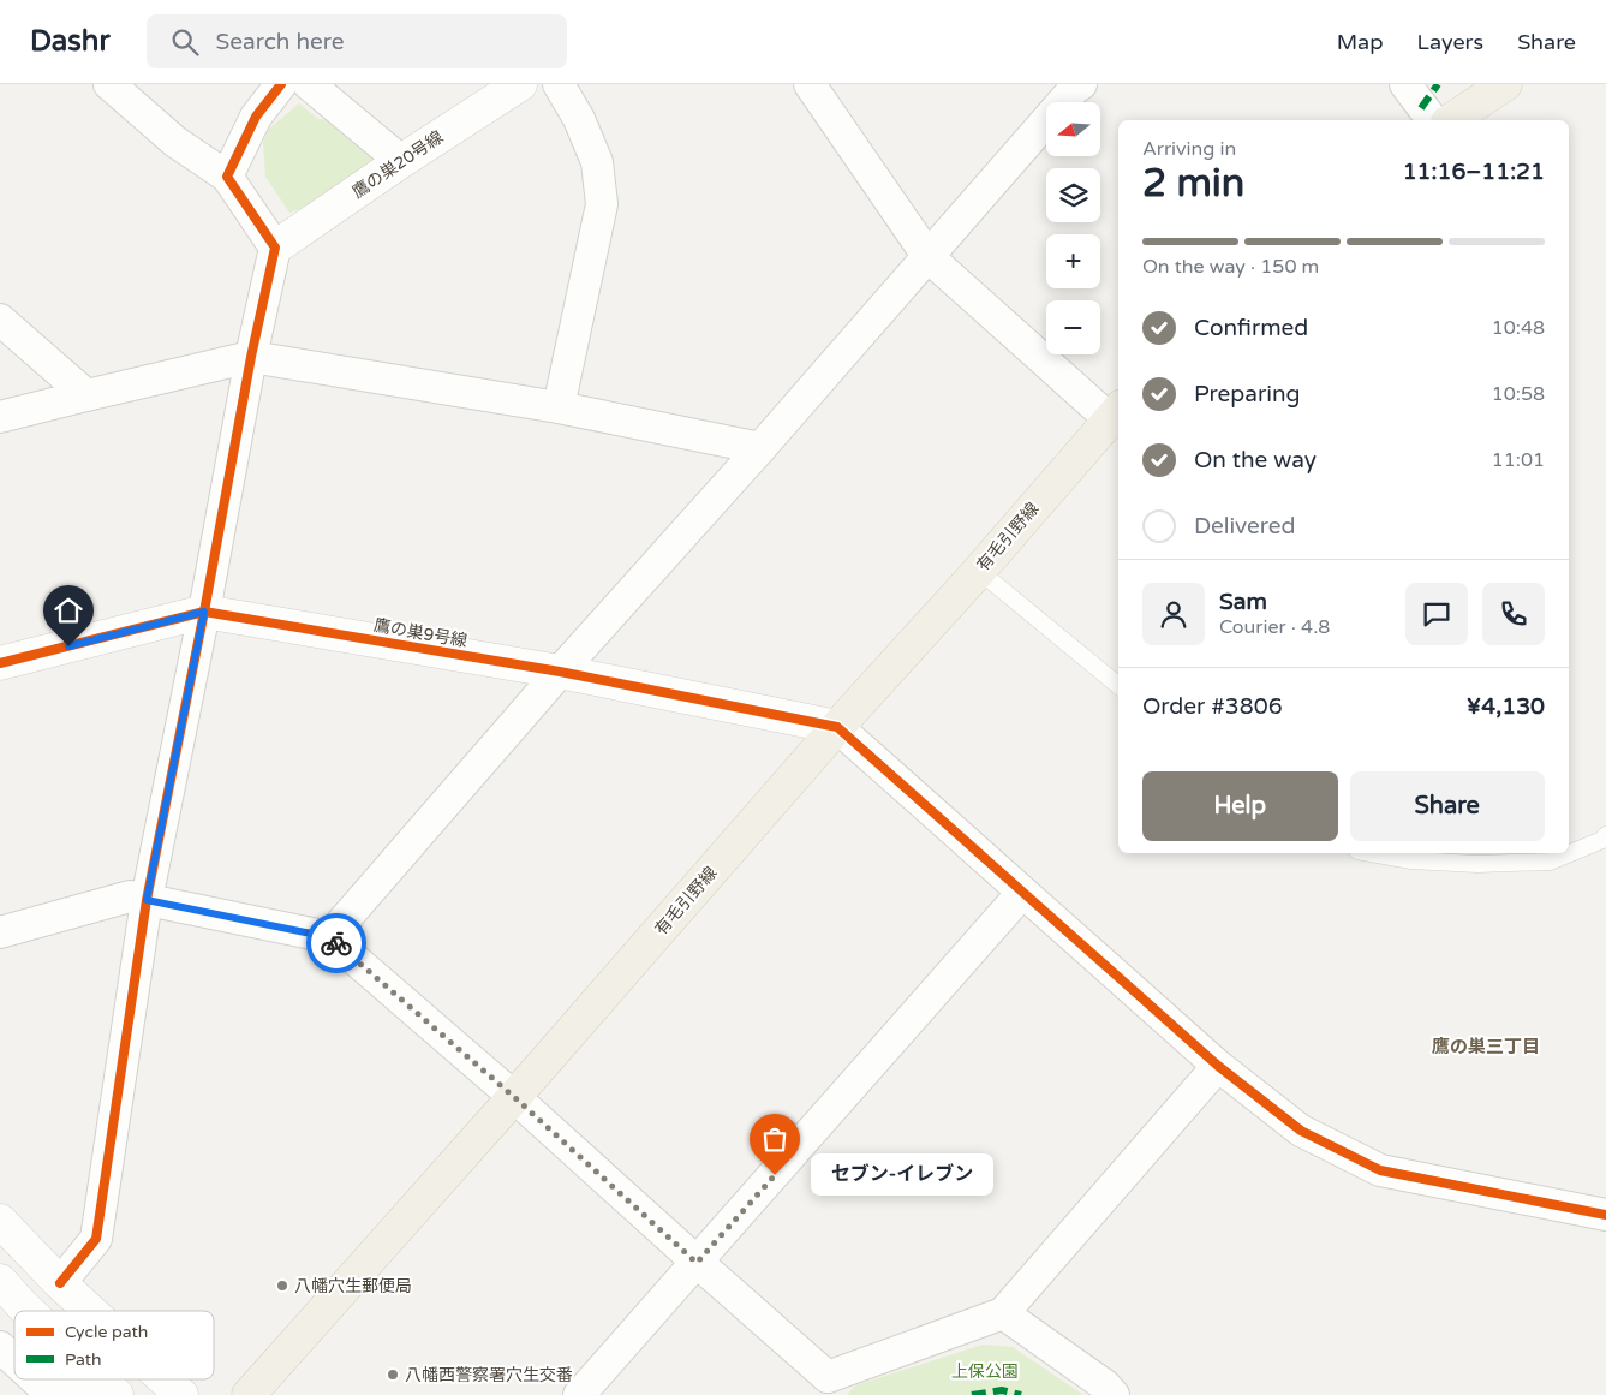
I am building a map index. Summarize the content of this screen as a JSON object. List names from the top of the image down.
{
  "streets": {
    "main road": ["有毛引野線"],
    "street": ["鷹の巣20号線", "鷹の巣9号線"]
  },
  "crossings": [
    ["有毛引野線", "鷹の巣9号線"]
  ],
  "districts": ["鷹の巣三丁目"],
  "parks": ["上保公園"],
  "places": ["セブン-イレブン", "八幡穴生郵便局", "八幡西警察署穴生交番"],
  "legend": ["Cycle path", "Path"],
  "north": "left",
  "page": {
    "header": "Dashr",
    "search": "Search here",
    "nav": ["Map", "Layers", "Share"],
    "map_buttons": ["+", "−"],
    "heading": ["2 min", "Arriving in", "11:16–11:21"],
    "panel": [
      "Sam",
      "Courier · 4.8",
      "Order #3806",
      "¥4,130"
    ],
    "bar": "On the way · 150 m",
    "list": [
      ["Confirmed", "10:48"],
      ["Preparing", "10:58"],
      ["On the way", "11:01"],
      "Delivered"
    ],
    "buttons": ["Help", "Share"],
    "bubble": "セブン-イレブン"
  }
}
